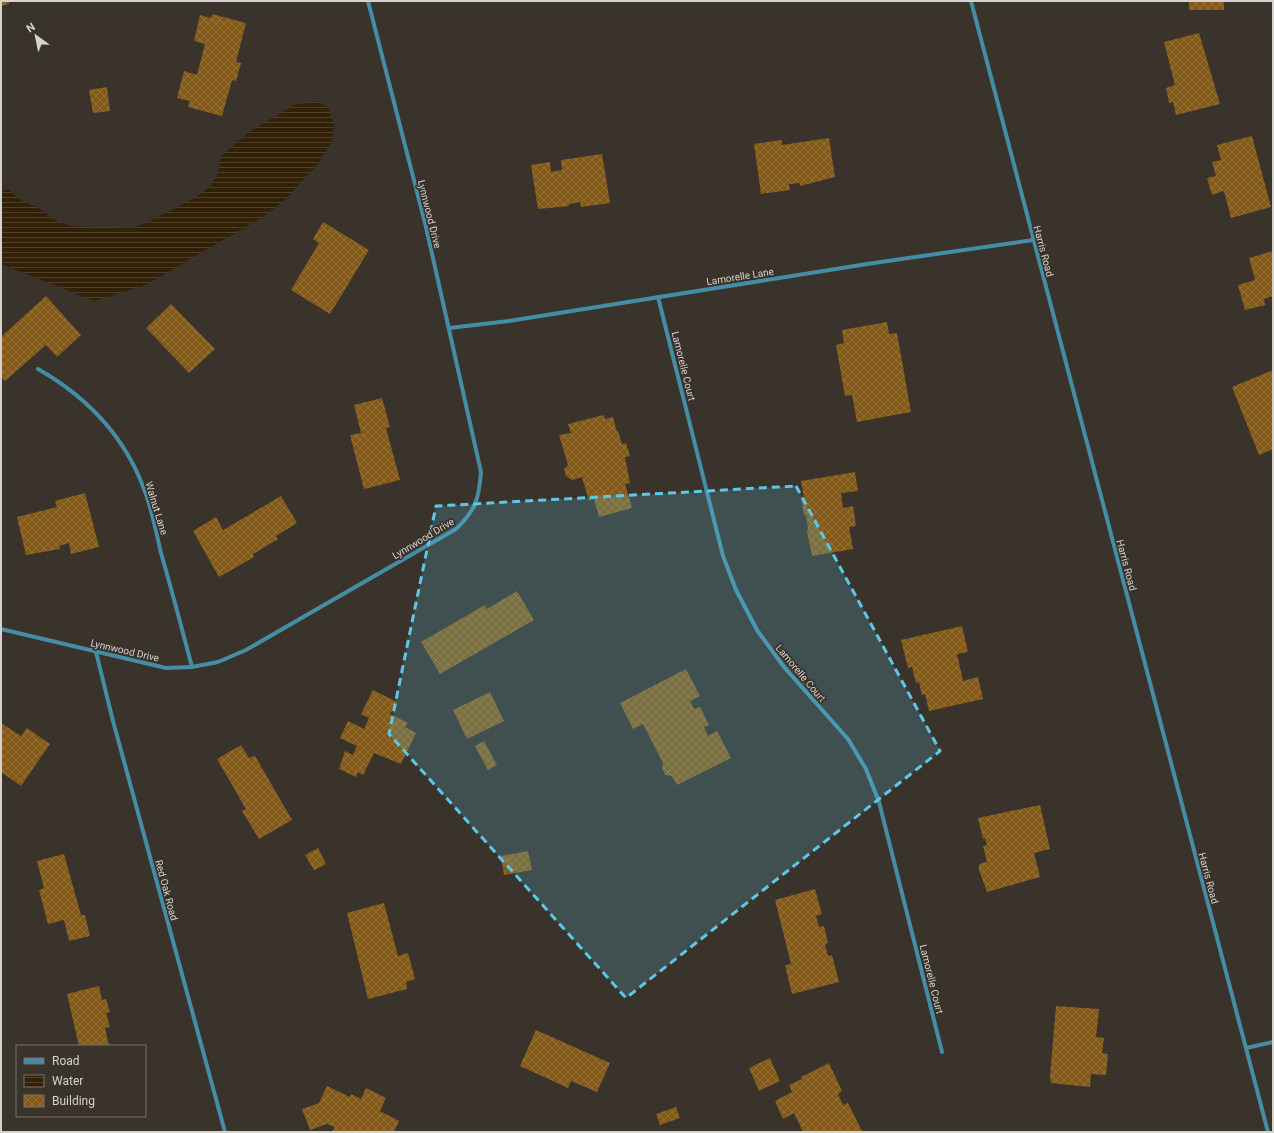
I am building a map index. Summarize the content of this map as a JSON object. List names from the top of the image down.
{
  "streets": {
    "street": [
      "Lynnwood Drive",
      "Harris Road",
      "Lamorelle Lane",
      "Lamorelle Court",
      "Walnut Lane",
      "Red Oak Road"
    ]
  },
  "crossings": [
    ["Lynnwood Drive", "Lamorelle Lane"],
    ["Lynnwood Drive", "Walnut Lane"],
    ["Lynnwood Drive", "Red Oak Road"],
    ["Harris Road", "Lamorelle Lane"],
    ["Lamorelle Lane", "Lamorelle Court"]
  ],
  "legend": ["Road", "Water", "Building"],
  "north": "top left"
}
